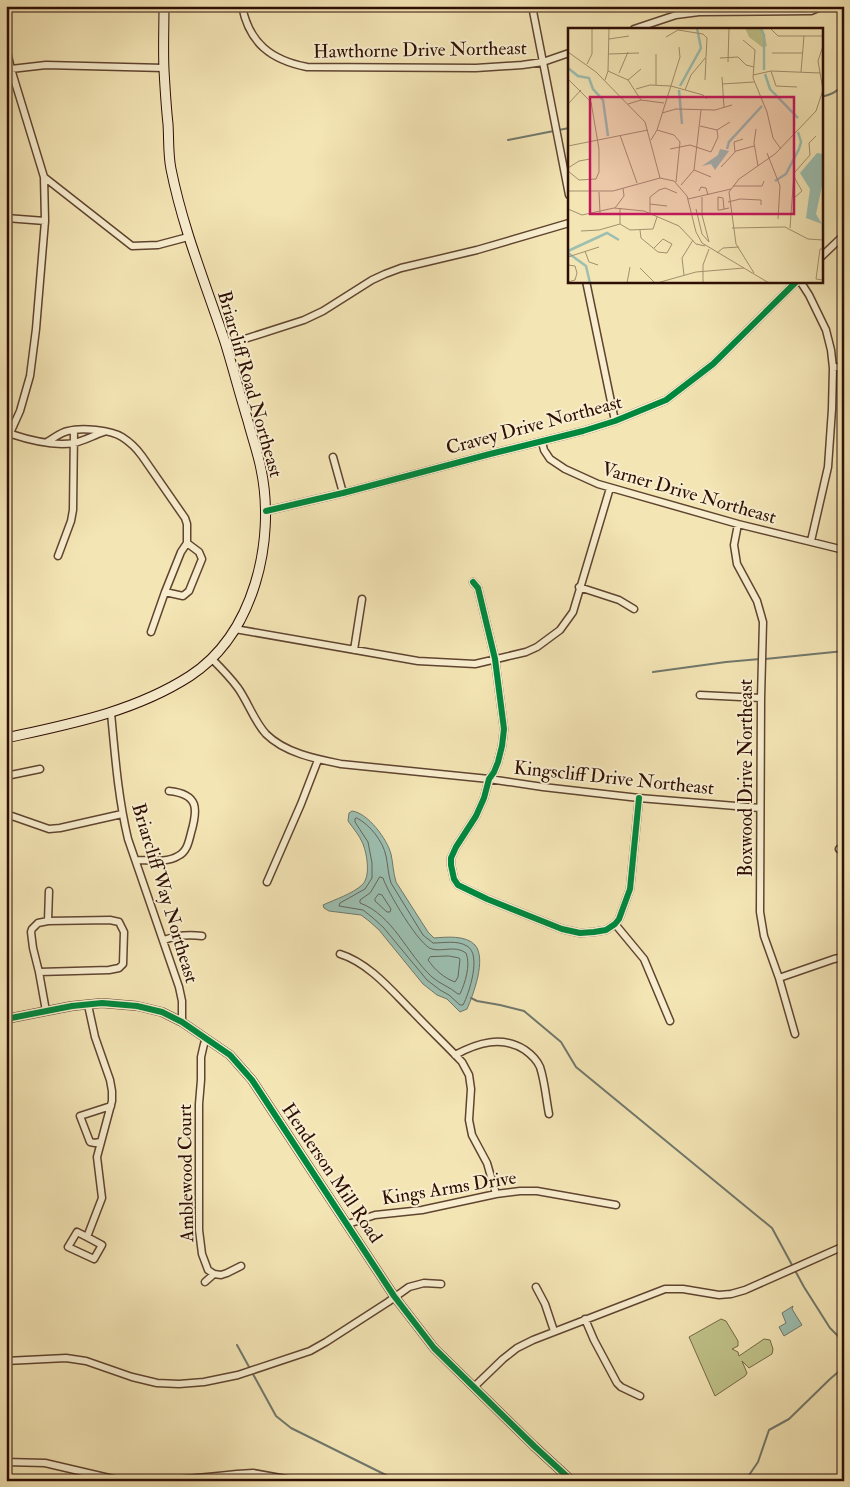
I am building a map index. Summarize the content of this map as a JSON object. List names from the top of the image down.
{
  "streets": {
    "main road": ["Briarcliff Road Northeast"],
    "street": [
      "Hawthorne Drive Northeast",
      "Cravey Drive Northeast",
      "Varner Drive Northeast",
      "Kingscliff Drive Northeast",
      "Boxwood Drive Northeast",
      "Briarcliff Way Northeast",
      "Amblewood Court",
      "Henderson Mill Road",
      "Kings Arms Drive"
    ]
  },
  "crossings": [
    ["Briarcliff Road Northeast", "Cravey Drive Northeast"],
    ["Briarcliff Road Northeast", "Kingscliff Drive Northeast"],
    ["Briarcliff Road Northeast", "Briarcliff Way Northeast"],
    ["Cravey Drive Northeast", "Varner Drive Northeast"],
    ["Varner Drive Northeast", "Boxwood Drive Northeast"],
    ["Kingscliff Drive Northeast", "Boxwood Drive Northeast"],
    ["Briarcliff Way Northeast", "Henderson Mill Road"],
    ["Amblewood Court", "Henderson Mill Road"],
    ["Henderson Mill Road", "Kings Arms Drive"]
  ]
}
